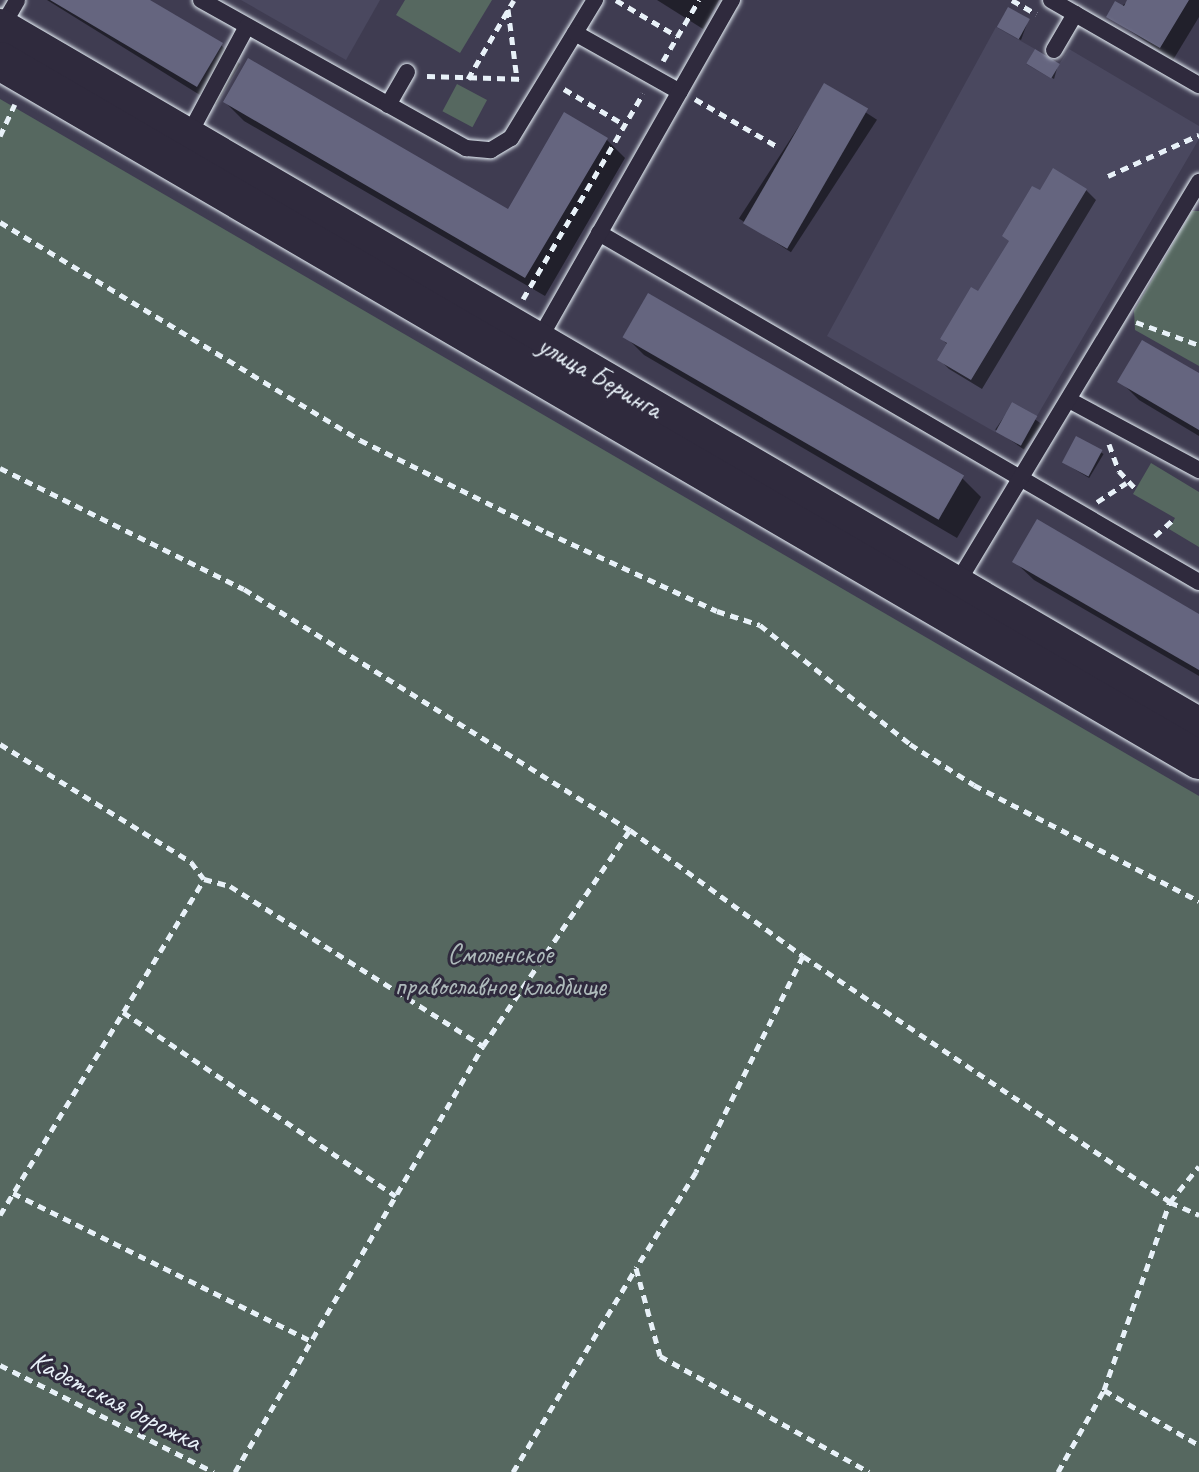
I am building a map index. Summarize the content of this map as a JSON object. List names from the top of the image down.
{
  "streets": {
    "street": ["улица Беринга"],
    "path": ["Кадетская дорожка"]
  },
  "parks": ["Смоленское православное кладбище"]
}
